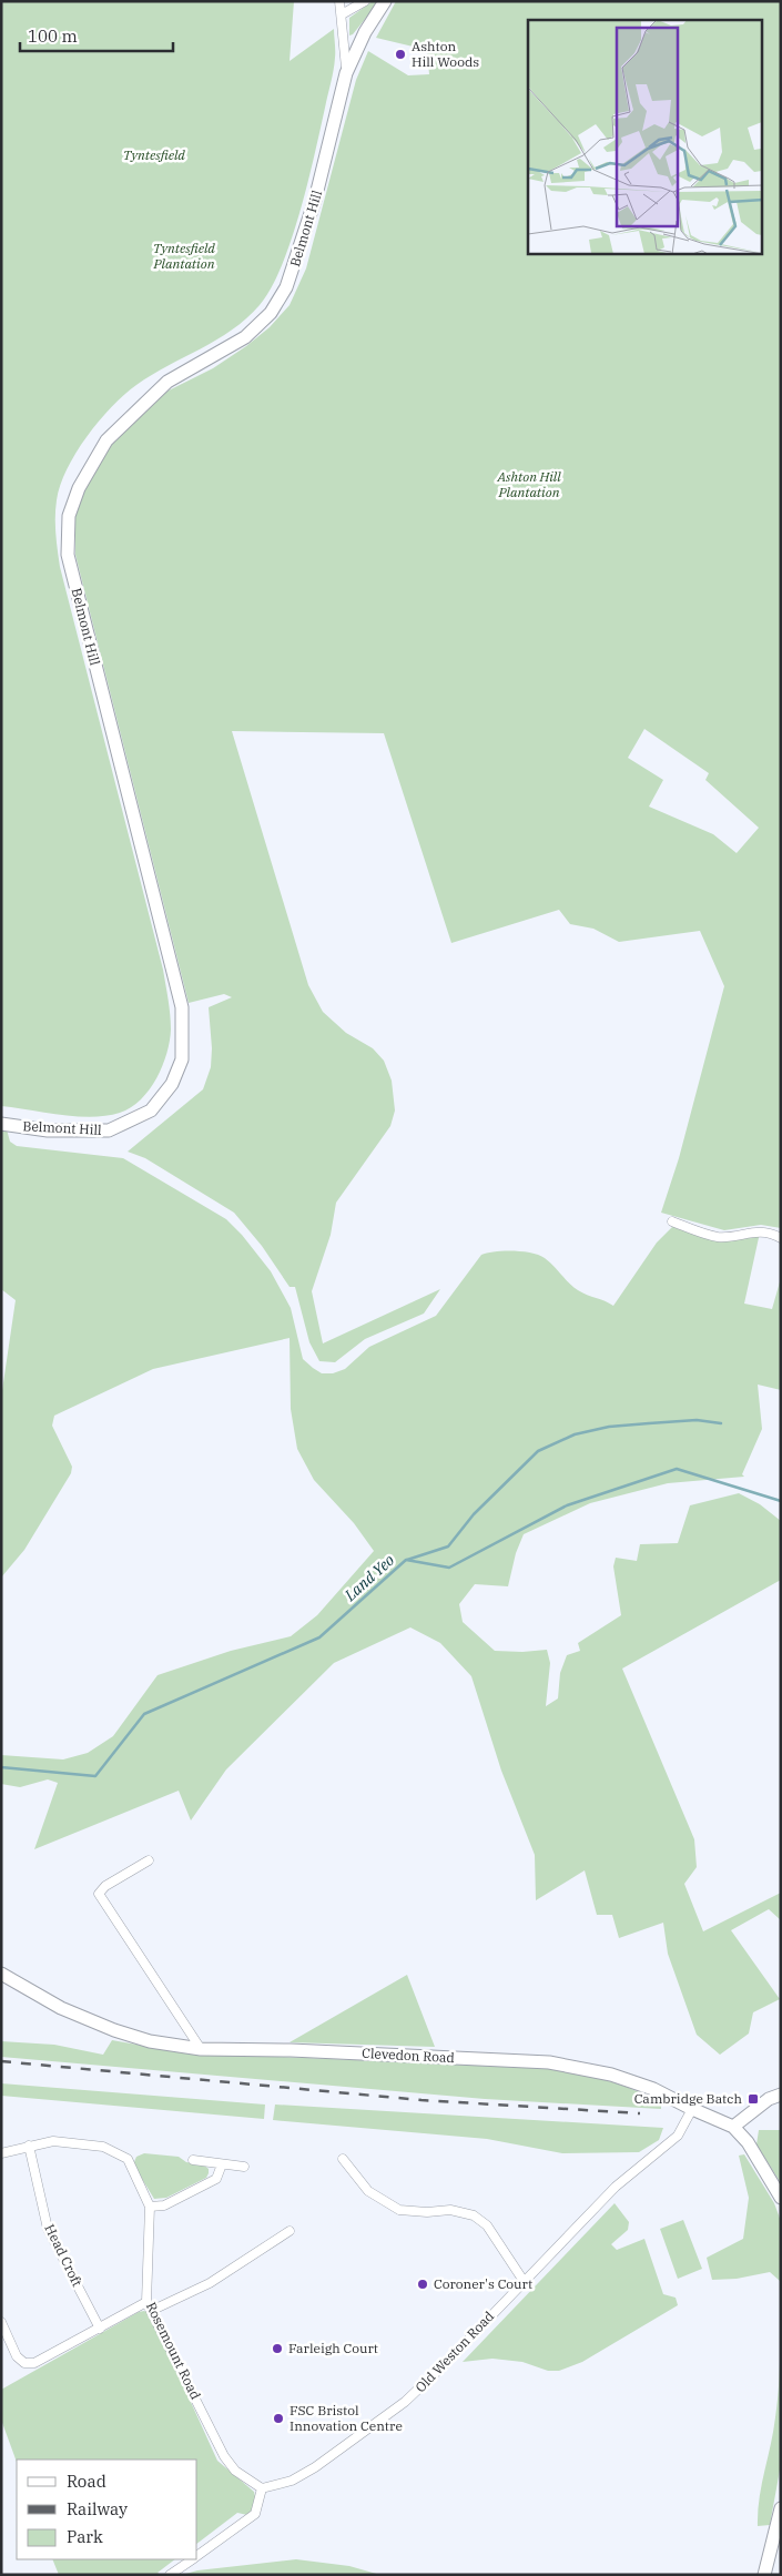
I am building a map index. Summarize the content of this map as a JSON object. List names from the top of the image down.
{
  "streets": {
    "main road": ["Belmont Hill", "Clevedon Road"],
    "street": ["Head Croft", "Rosemount Road", "Old Weston Road"]
  },
  "crossings": [
    ["Clevedon Road", "Old Weston Road"],
    ["Head Croft", "Rosemount Road"],
    ["Rosemount Road", "Old Weston Road"]
  ],
  "water": ["Land Yeo"],
  "parks": ["Tyntesfield", "Tyntesfield Plantation", "Ashton Hill Plantation"],
  "places": {
    "other": [
      "Ashton Hill Woods",
      "Coroner's Court",
      "Farleigh Court",
      "FSC Bristol Innovation Centre"
    ],
    "transit": ["Cambridge Batch"]
  },
  "legend": ["Road", "Railway", "Park"],
  "scale_bar": "100 m"
}
